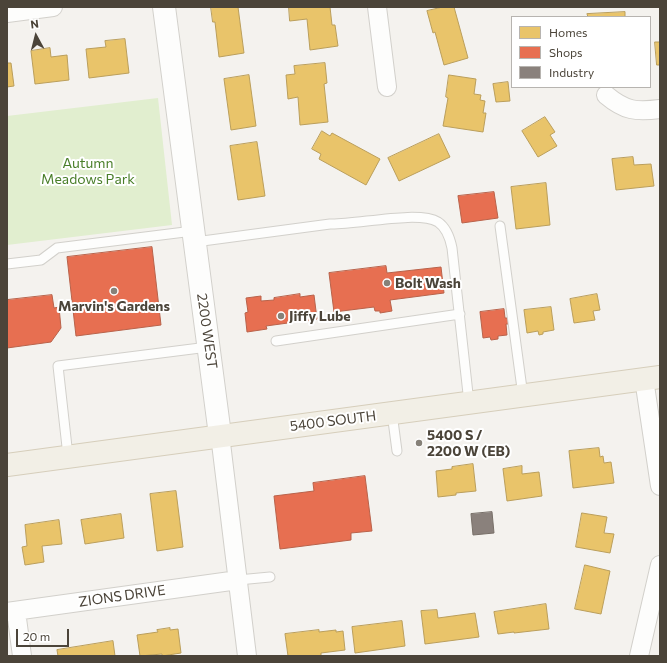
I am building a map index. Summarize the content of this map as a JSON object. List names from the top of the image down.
{
  "streets": {
    "main road": ["5400 SOUTH"],
    "street": ["2200 WEST", "ZIONS DRIVE"]
  },
  "crossings": [
    ["2200 WEST", "5400 SOUTH"],
    ["2200 WEST", "ZIONS DRIVE"]
  ],
  "parks": ["Autumn Meadows Park"],
  "places": [
    "Bolt Wash",
    "Marvin's Gardens",
    "Jiffy Lube",
    "5400 S / 2200 W (EB)"
  ],
  "legend": ["Homes", "Shops", "Industry"],
  "scale_bar": "20 m",
  "north": "top"
}
